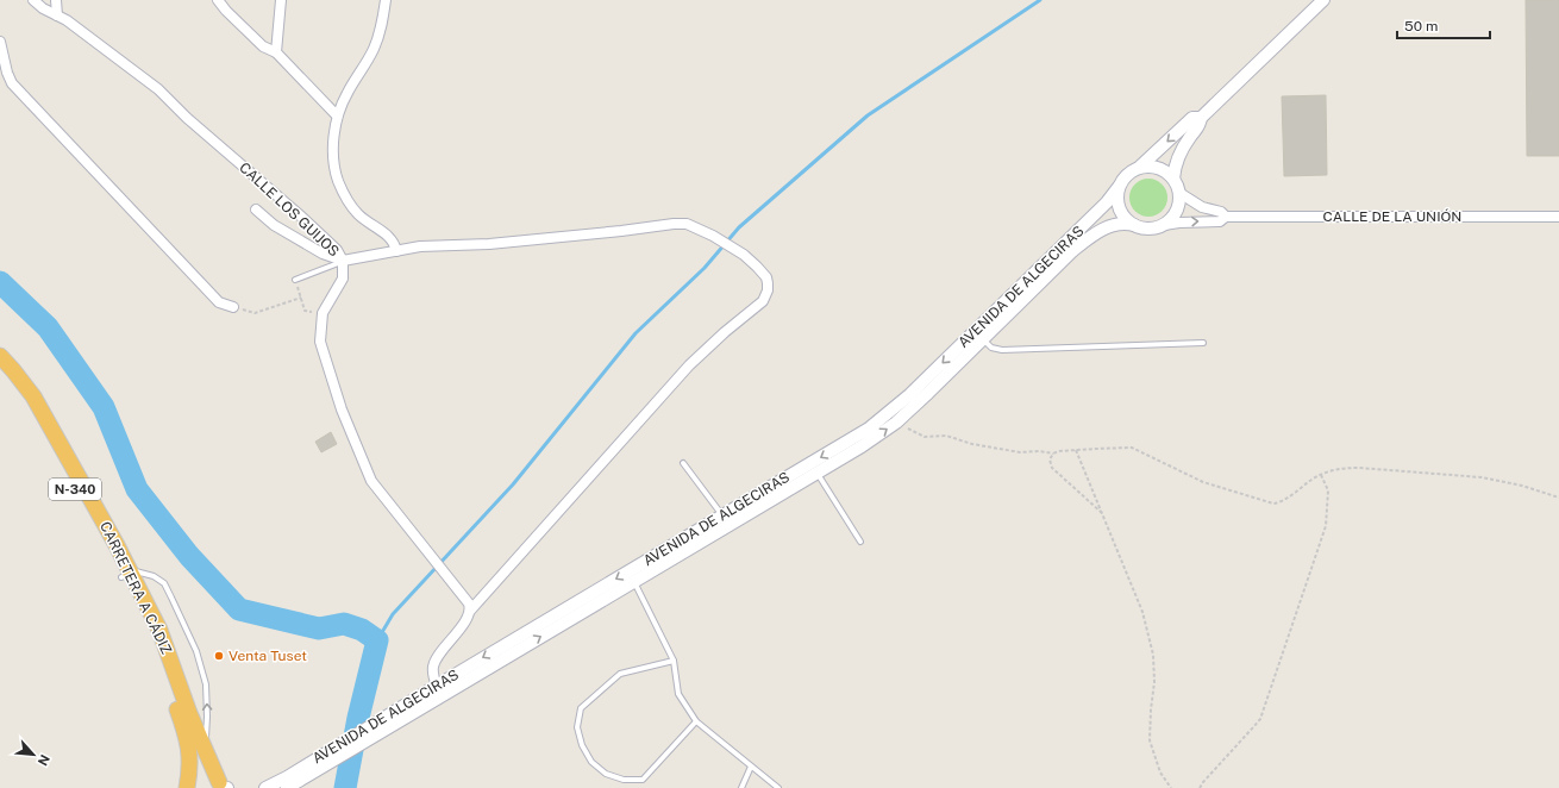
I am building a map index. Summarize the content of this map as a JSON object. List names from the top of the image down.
{
  "streets": {
    "highway": ["N-340", "CARRETERA A CÁDIZ"],
    "street": ["CALLE LOS GUIJOS", "CALLE DE LA UNIÓN", "AVENIDA DE ALGECIRAS"]
  },
  "crossings": [
    ["CALLE DE LA UNIÓN", "AVENIDA DE ALGECIRAS"],
    ["N-340", "CARRETERA A CÁDIZ"]
  ],
  "places": ["Venta Tuset"],
  "scale_bar": "50 m",
  "north": "bottom right"
}
